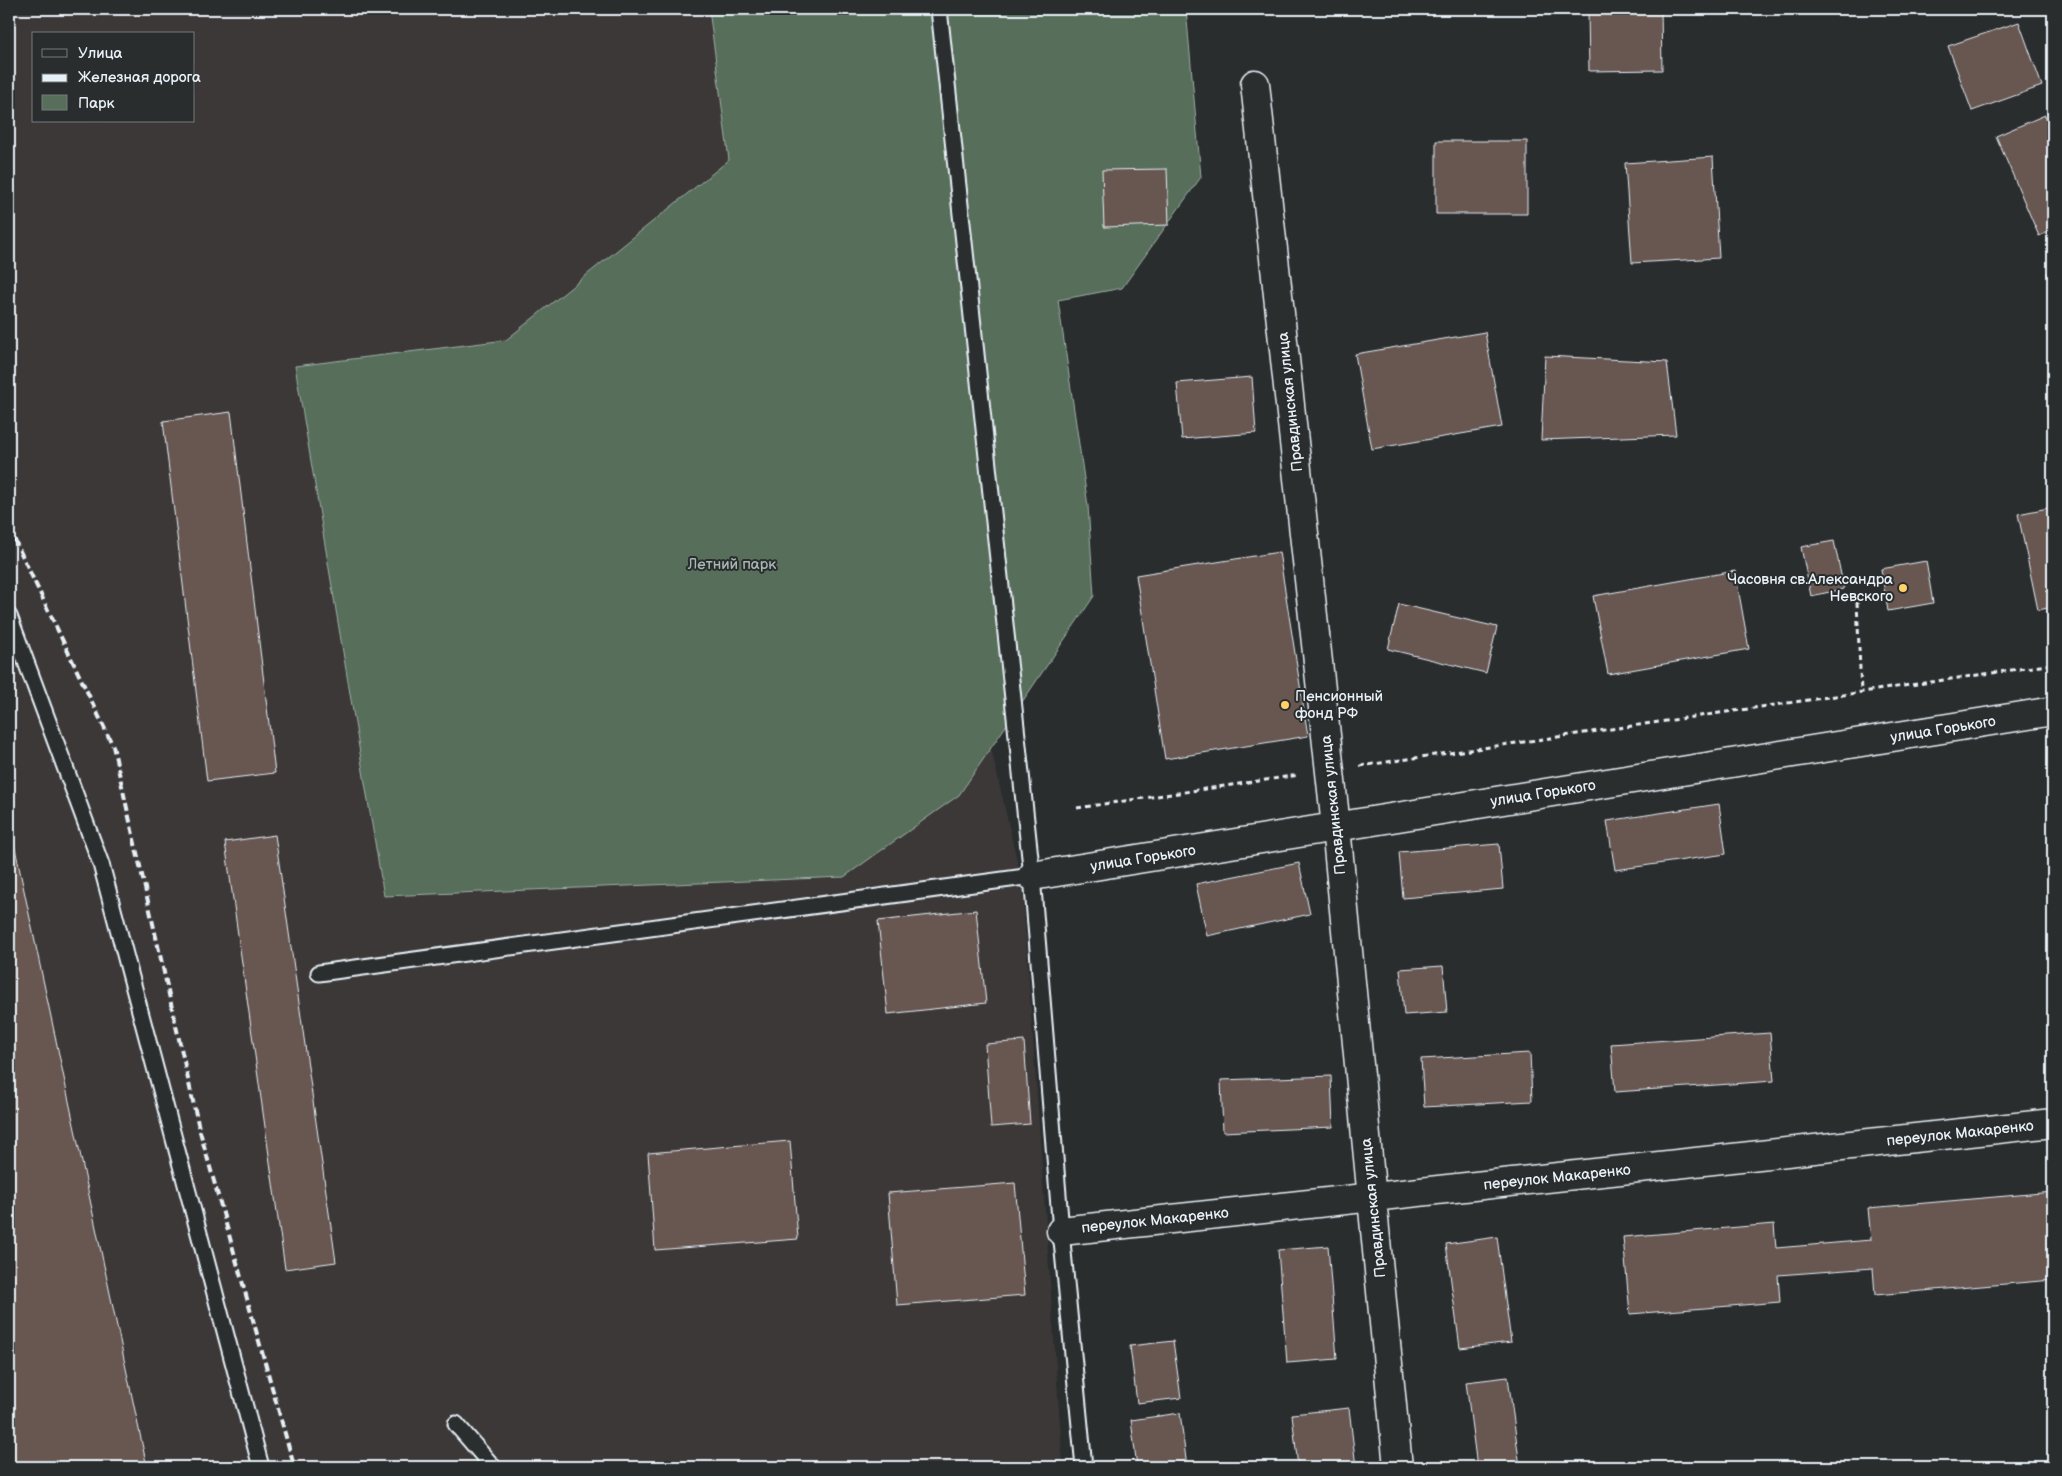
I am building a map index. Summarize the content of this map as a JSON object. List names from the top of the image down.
{
  "streets": {
    "street": ["Правдинская улица", "улица Горького", "переулок Макаренко"]
  },
  "crossings": [
    ["Правдинская улица", "улица Горького"],
    ["Правдинская улица", "переулок Макаренко"]
  ],
  "parks": ["Летний парк"],
  "places": ["Часовня св.Александра Невского", "Пенсионный фонд РФ"],
  "legend": ["Улица", "Железная дорога", "Парк"]
}
